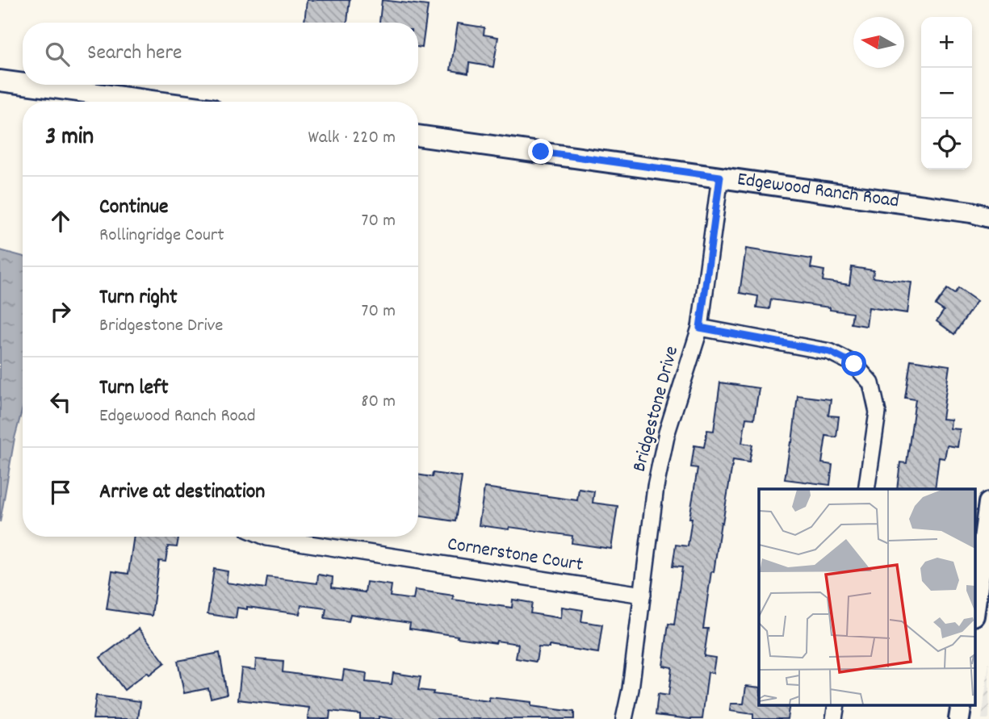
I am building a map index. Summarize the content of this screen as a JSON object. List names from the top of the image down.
{
  "streets": {
    "street": ["Edgewood Ranch Road", "Bridgestone Drive", "Cornerstone Court"]
  },
  "crossings": [
    ["Edgewood Ranch Road", "Bridgestone Drive"],
    ["Bridgestone Drive", "Cornerstone Court"]
  ],
  "north": "left",
  "page": {
    "map_buttons": ["+", "−"],
    "search": "Search here",
    "heading": ["3 min", "Walk · 220 m"],
    "list": [
      ["Continue", "Rollingridge Court", "70 m"],
      ["Turn right", "Bridgestone Drive", "70 m"],
      ["Turn left", "Edgewood Ranch Road", "80 m"],
      "Arrive at destination"
    ]
  }
}
